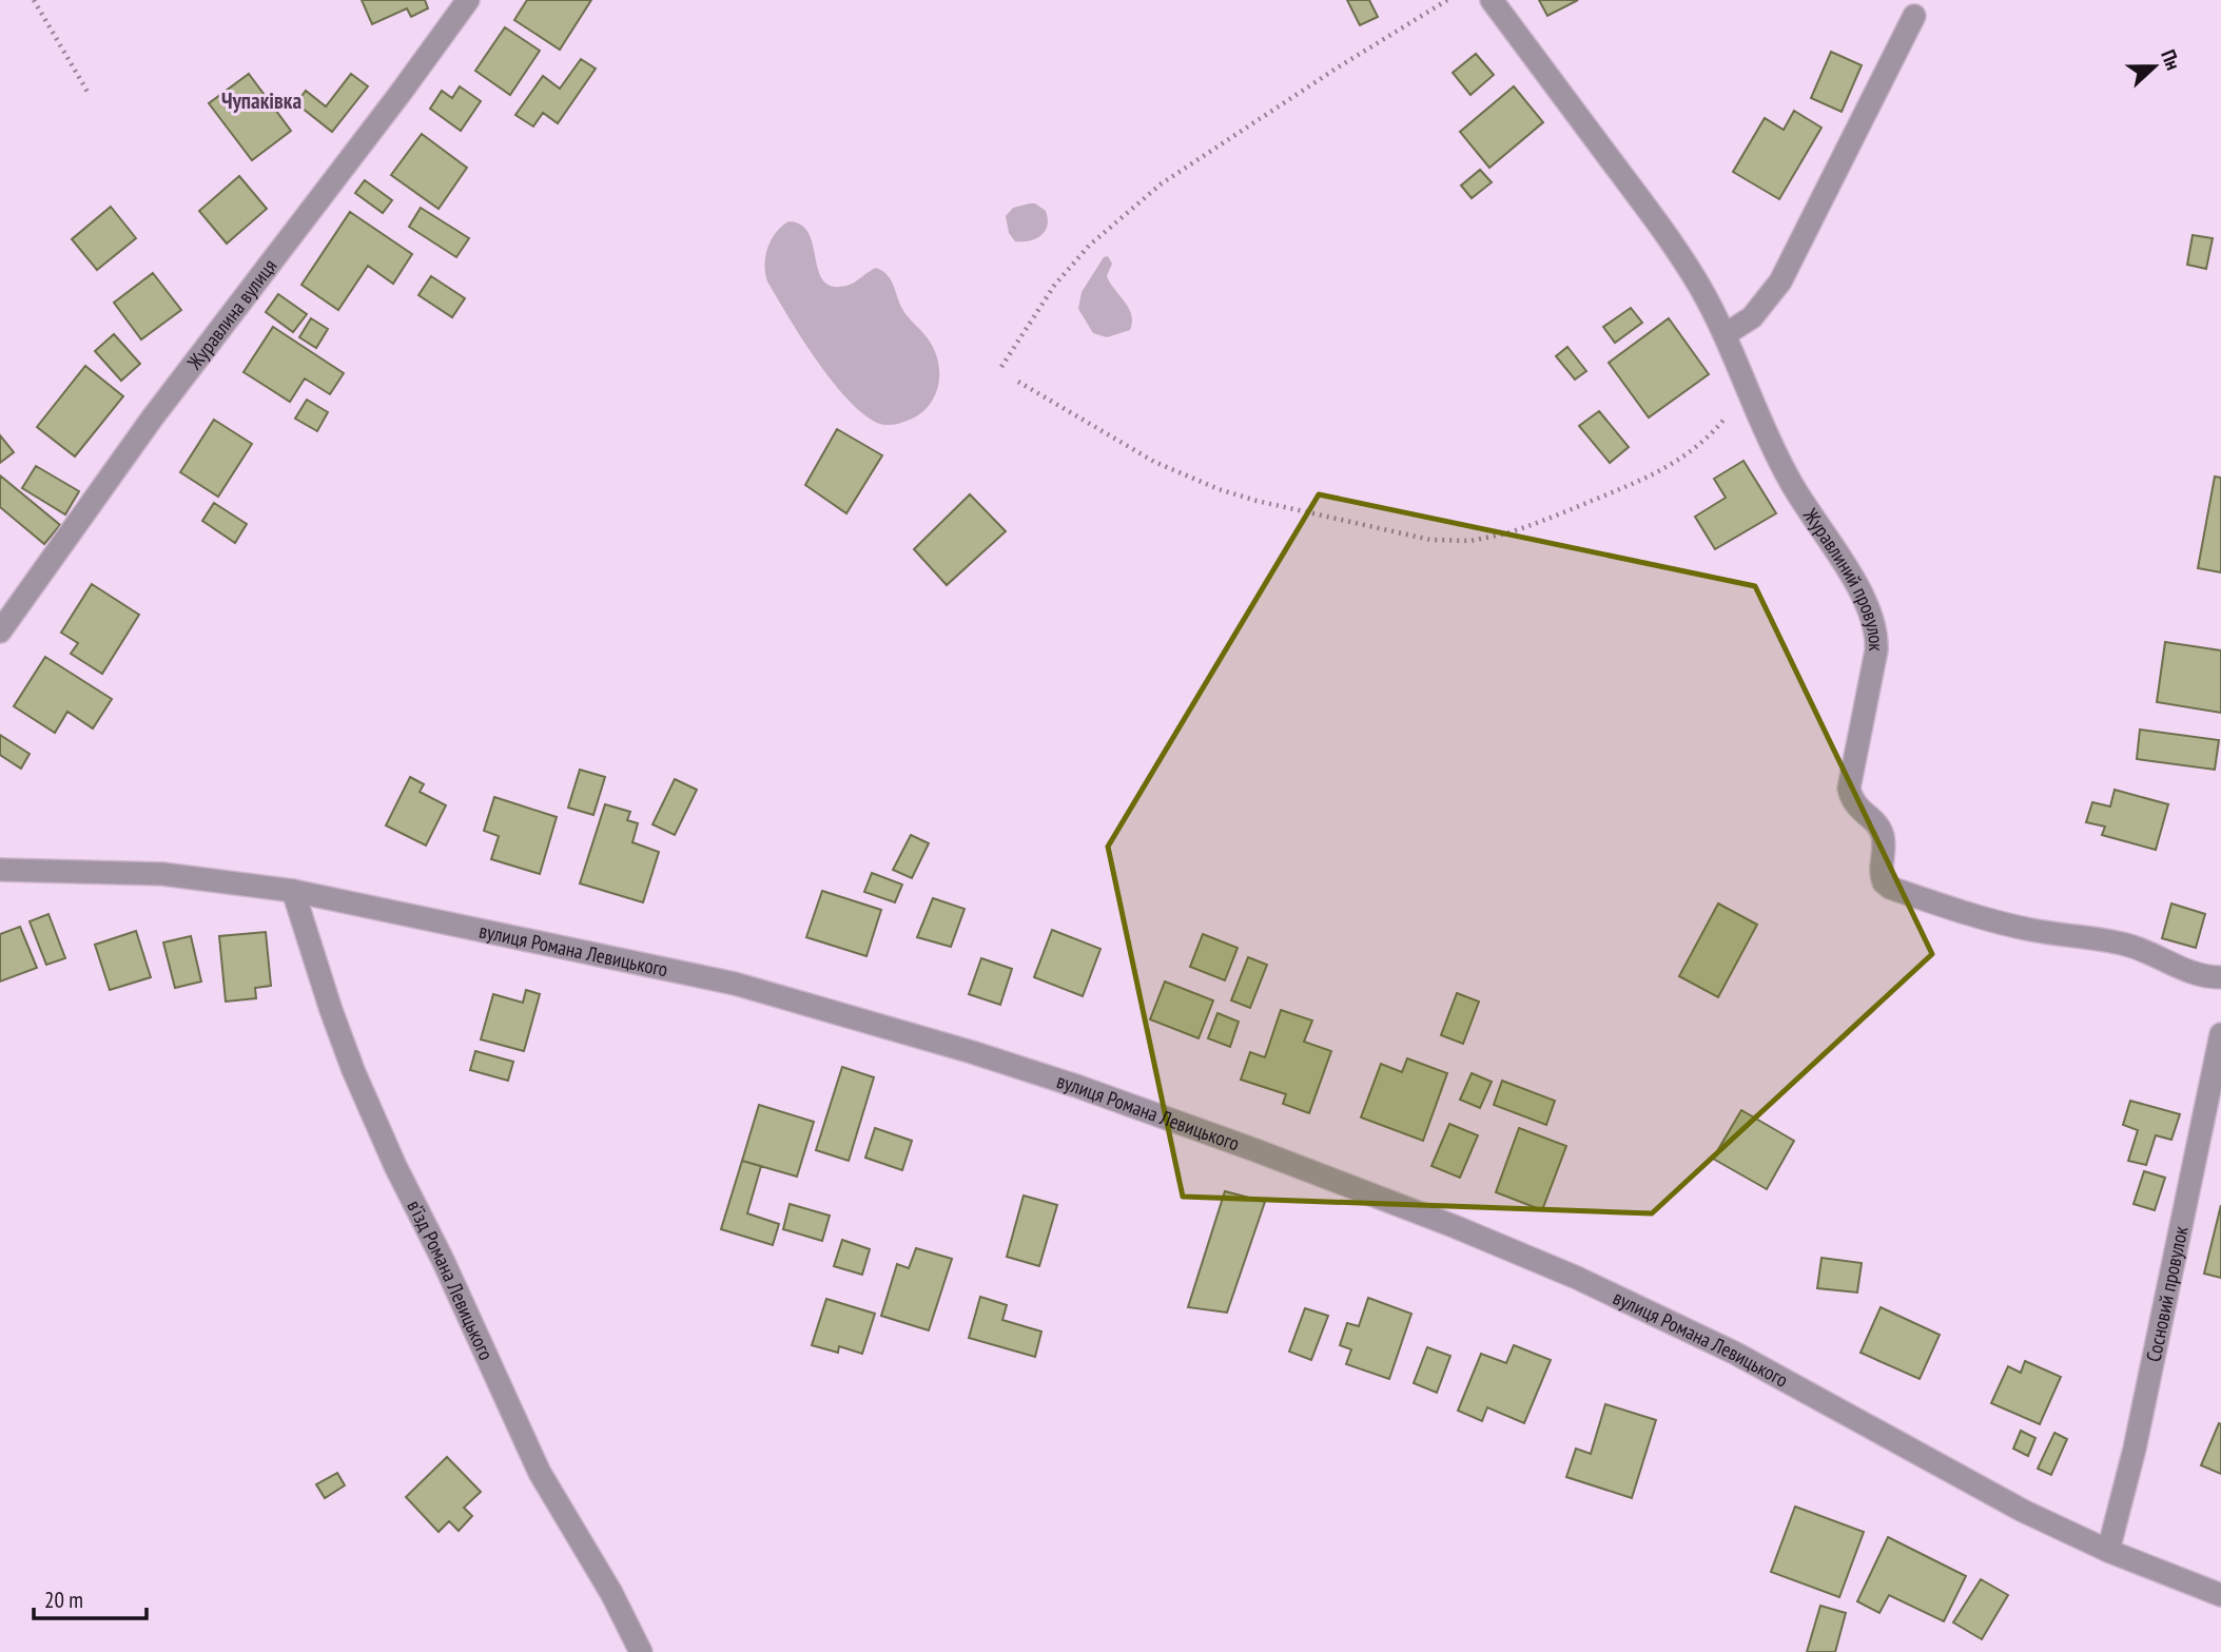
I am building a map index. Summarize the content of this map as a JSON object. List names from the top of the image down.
{
  "streets": {
    "street": [
      "Журавлина вулиця",
      "Журавлиний провулок",
      "вулиця Романа Левицького",
      "в’їзд Романа Левицького",
      "Сосновий провулок"
    ]
  },
  "crossings": [
    ["вулиця Романа Левицького", "в’їзд Романа Левицького"],
    ["вулиця Романа Левицького", "Сосновий провулок"]
  ],
  "districts": ["Чупаківка"],
  "scale_bar": "20 m",
  "north": "right"
}
